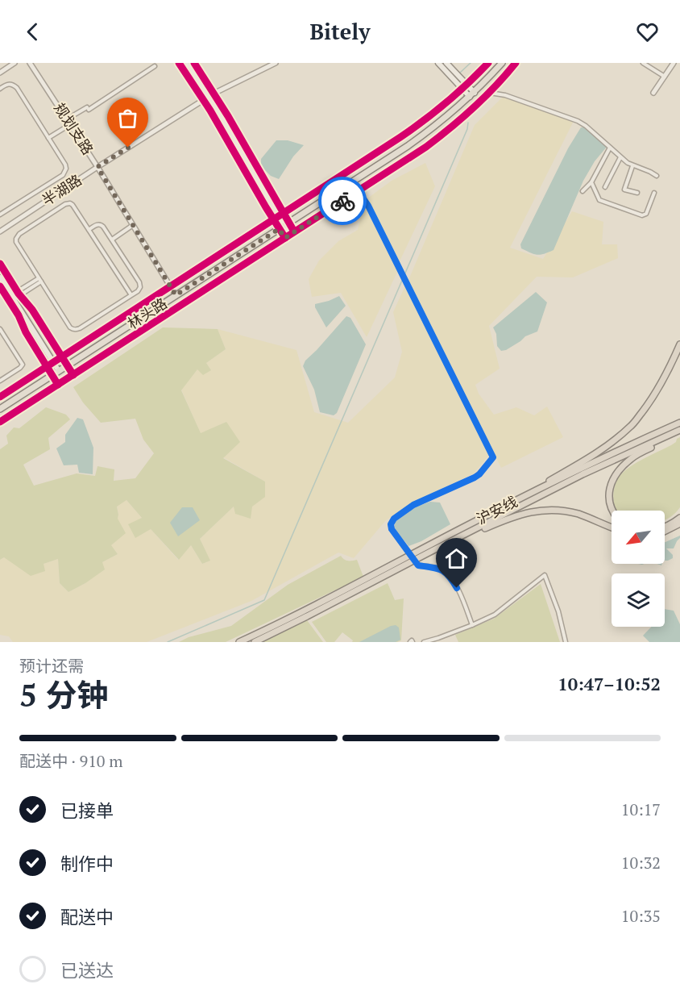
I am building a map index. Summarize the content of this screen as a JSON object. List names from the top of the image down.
{
  "streets": {
    "highway": ["沪安线"],
    "main road": ["林头路"],
    "street": ["规划支路", "半湖路"]
  },
  "crossings": [
    ["规划支路", "半湖路"],
    ["规划支路", "林头路"]
  ],
  "north": "bottom left",
  "page": {
    "header": "Bitely",
    "heading": ["5 分钟", "预计还需", "10:47–10:52"],
    "bar": "配送中 · 910 m",
    "list": [
      ["已接单", "10:17"],
      ["制作中", "10:32"],
      ["配送中", "10:35"],
      "已送达"
    ]
  }
}
